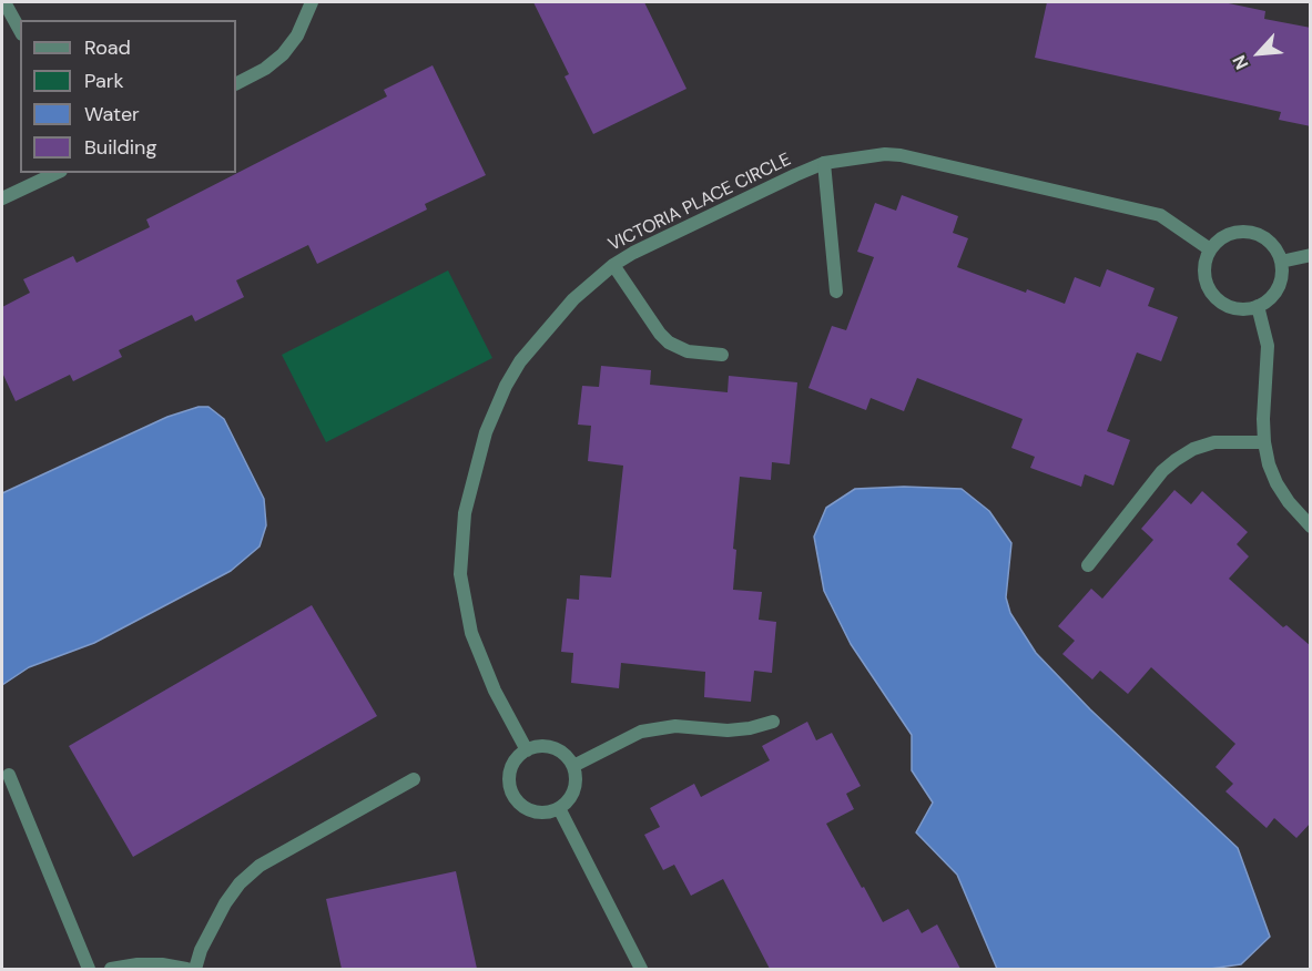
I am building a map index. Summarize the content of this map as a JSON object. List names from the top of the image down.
{
  "streets": {
    "street": ["VICTORIA PLACE CIRCLE"]
  },
  "legend": [
    "Road",
    "Park",
    "Water",
    "Building"
  ],
  "north": "bottom left"
}
